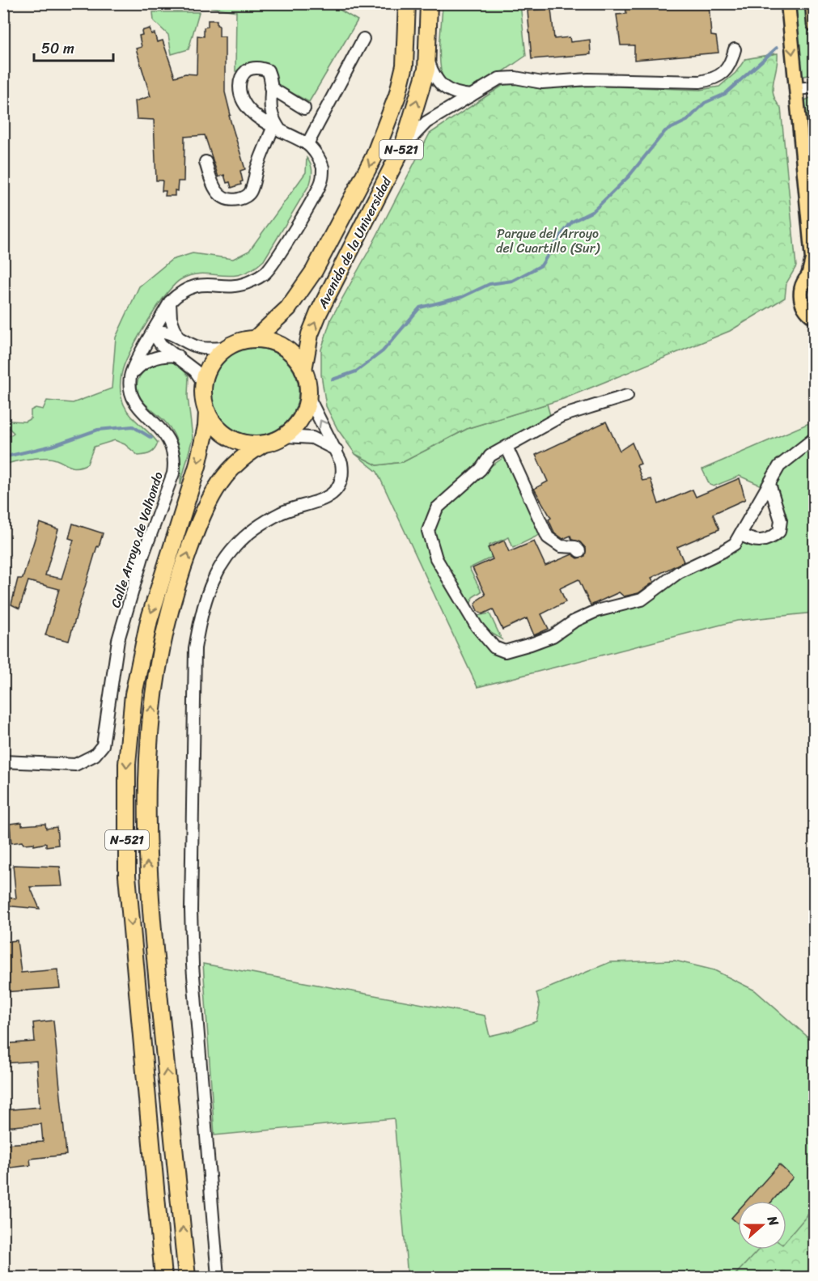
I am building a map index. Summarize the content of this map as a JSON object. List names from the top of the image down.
{
  "streets": {
    "highway": ["N-521", "Avenida de la Universidad"],
    "street": ["Calle Arroyo de Valhondo"]
  },
  "crossings": [
    ["N-521", "Avenida de la Universidad"]
  ],
  "parks": ["Parque del Arroyo del Cuartillo (Sur)"],
  "scale_bar": "50 m",
  "north": "right"
}
